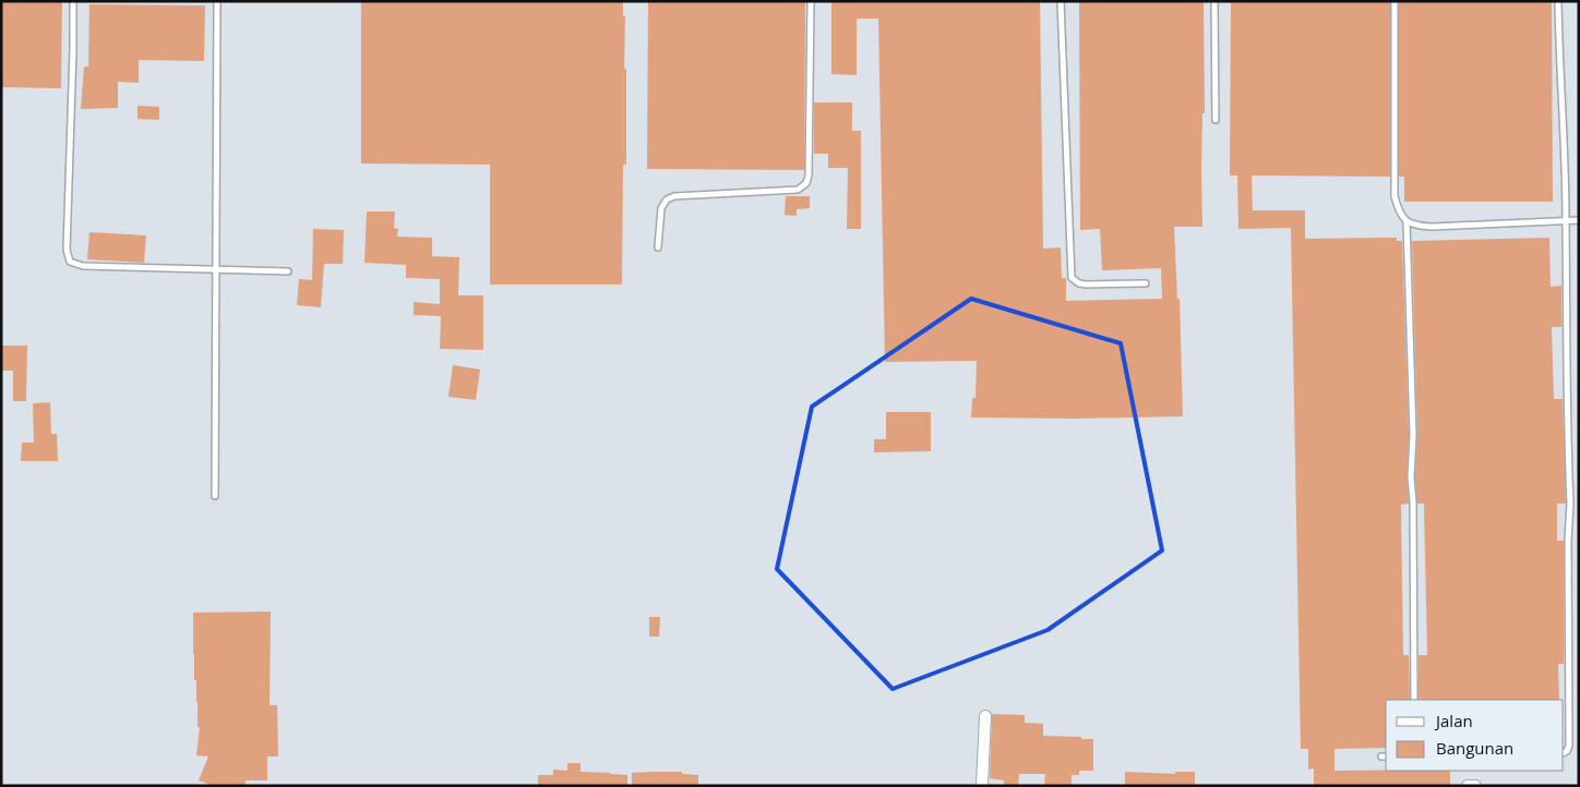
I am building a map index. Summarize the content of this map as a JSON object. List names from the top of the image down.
{
  "legend": ["Jalan", "Bangunan"]
}
